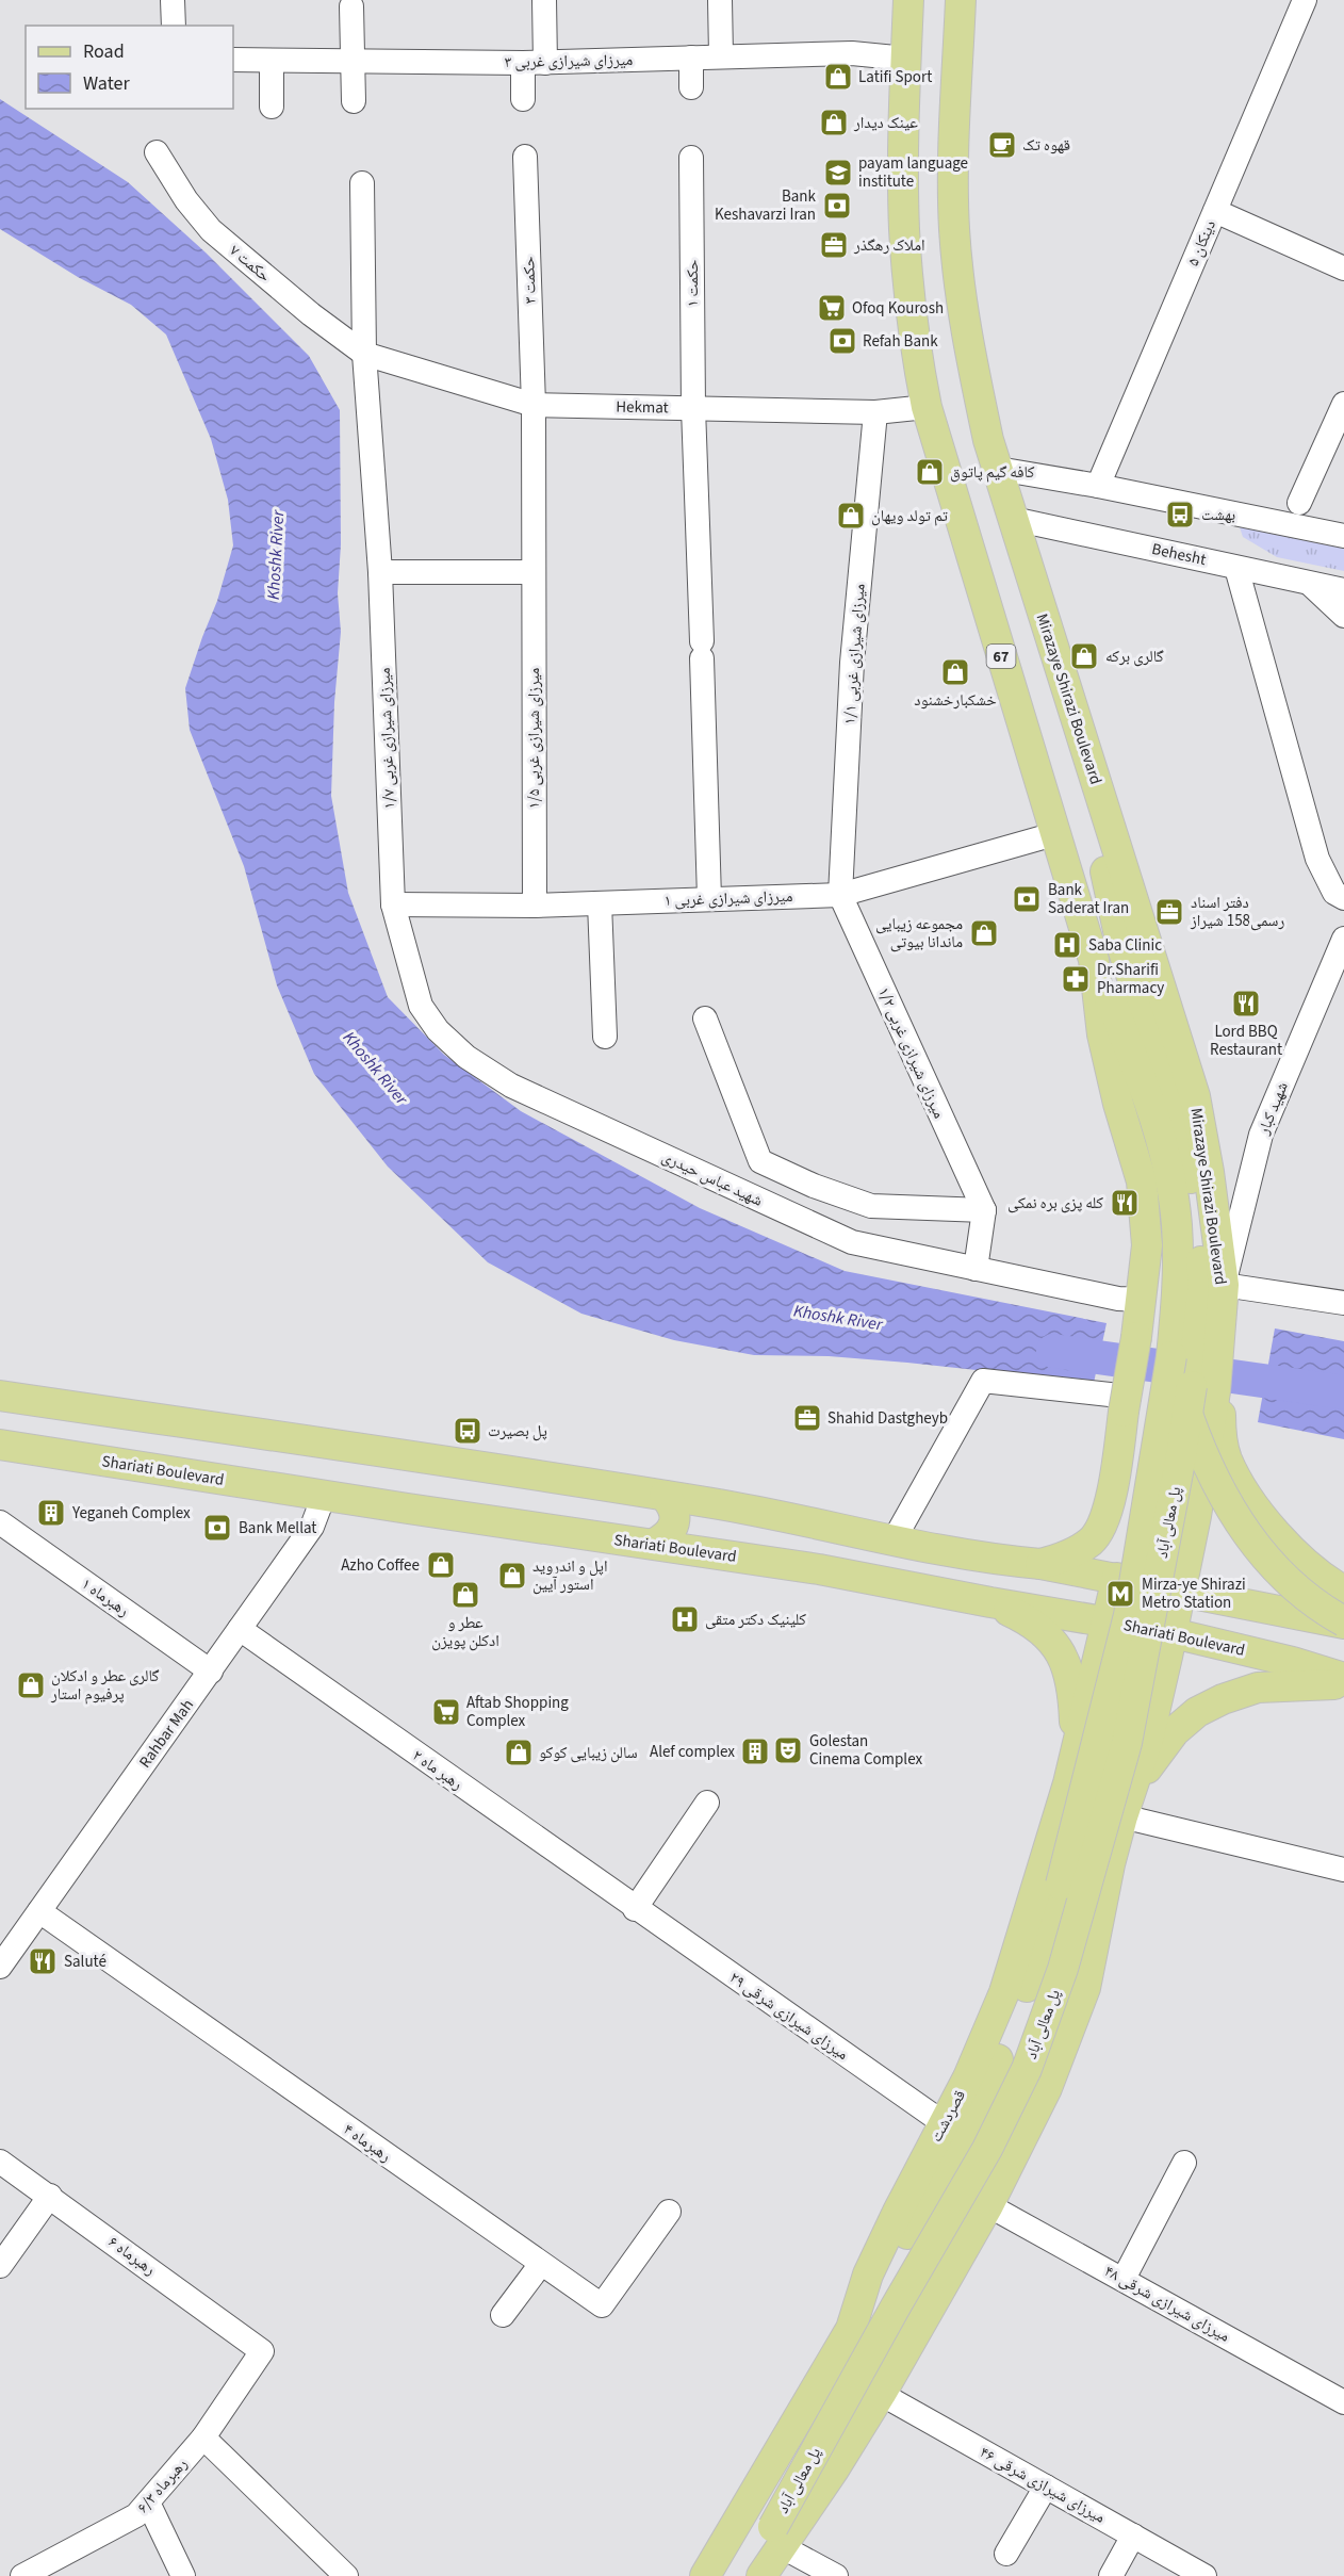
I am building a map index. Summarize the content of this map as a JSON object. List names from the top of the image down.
{
  "streets": {
    "main road": [
      "67",
      "Mirazaye Shirazi Boulevard",
      "Shariati Boulevard",
      "پل معالی آباد",
      "قصردشت"
    ],
    "street": [
      "۳ میرزای شیرازی غربی",
      "۵ دینکان",
      "۷ حکمت",
      "۳ حکمت",
      "۱ حکمت",
      "Hekmat",
      "Behesht",
      "۱/۱ میرزای شیرازی غربی",
      "۱/۷ میرزای شیرازی غربی",
      "۱/۵ میرزای شیرازی غربی",
      "۱ میرزای شیرازی غربی",
      "۱/۲ میرزای شیرازی غربی",
      "شهید کبار",
      "شهید عباس حیدری",
      "۱ رهبرماه",
      "Rahbar Mah",
      "۲ رهبر ماه",
      "۲۹ میرزای شیرازی شرقی",
      "۴ رهبرماه",
      "۶ رهبرماه",
      "۴۸ میرزای شیرازی شرقی",
      "۴۶ میرزای شیرازی شرقی",
      "۶/۳ رهبرماه"
    ]
  },
  "crossings": [
    ["۳ میرزای شیرازی غربی", "67"],
    ["۷ حکمت", "Hekmat"],
    ["۷ حکمت", "۱/۷ میرزای شیرازی غربی"],
    ["۳ حکمت", "Hekmat"],
    ["۳ حکمت", "۱/۵ میرزای شیرازی غربی"],
    ["۱ حکمت", "Hekmat"],
    ["۱ حکمت", "۱ میرزای شیرازی غربی"],
    ["Hekmat", "۱/۱ میرزای شیرازی غربی"],
    ["Hekmat", "67"],
    ["Hekmat", "۱/۷ میرزای شیرازی غربی"],
    ["Behesht", "Mirazaye Shirazi Boulevard"],
    ["۱/۱ میرزای شیرازی غربی", "۱ میرزای شیرازی غربی"],
    ["۱/۱ میرزای شیرازی غربی", "۱/۲ میرزای شیرازی غربی"],
    ["67", "۱ میرزای شیرازی غربی"],
    ["67", "شهید عباس حیدری"],
    ["Mirazaye Shirazi Boulevard", "شهید کبار"],
    ["Mirazaye Shirazi Boulevard", "پل معالی آباد"],
    ["۱/۷ میرزای شیرازی غربی", "۱ میرزای شیرازی غربی"],
    ["۱/۷ میرزای شیرازی غربی", "شهید عباس حیدری"],
    ["۱/۵ میرزای شیرازی غربی", "۱ میرزای شیرازی غربی"],
    ["۱ میرزای شیرازی غربی", "۱/۲ میرزای شیرازی غربی"],
    ["۱ میرزای شیرازی غربی", "شهید عباس حیدری"],
    ["Shariati Boulevard", "Rahbar Mah"],
    ["Shariati Boulevard", "قصردشت"],
    ["پل معالی آباد", "قصردشت"],
    ["۱ رهبرماه", "Rahbar Mah"],
    ["Rahbar Mah", "۲ رهبر ماه"],
    ["Rahbar Mah", "۴ رهبرماه"],
    ["۲ رهبر ماه", "۲۹ میرزای شیرازی شرقی"],
    ["۲۹ میرزای شیرازی شرقی", "قصردشت"],
    ["۶ رهبرماه", "۶/۳ رهبرماه"]
  ],
  "water": ["Khoshk River"],
  "places": {
    "shop": [
      "Latifi Sport",
      "عینک دیدار",
      "کافه گیم پاتوق",
      "تم تولد ویهان",
      "گالری برکه",
      "خشکبارخشنود",
      "مجموعه زیبایی ماندانا بیوتی",
      "Azho Coffee",
      "اپل و اندروید استور آیین",
      "عطر و ادکلن پویزن",
      "گالری عطر و ادکلان پرفیوم استار",
      "سالن زیبایی کوکو"
    ],
    "cafe": ["قهوه تک"],
    "school or university": ["payam language institute"],
    "bank": [
      "Bank Keshavarzi Iran",
      "Refah Bank",
      "Bank Saderat Iran",
      "Bank Mellat"
    ],
    "office": ["املاک رهگذر", "دفتر اسناد رسمی158 شیراز", "Shahid Dastgheyb"],
    "supermarket": ["Ofoq Kourosh", "Aftab Shopping Complex"],
    "bus stop": ["بهشت", "پل بصیرت"],
    "hospital": ["Saba Clinic", "کلینیک دکتر متقی"],
    "pharmacy": ["Dr.Sharifi Pharmacy"],
    "restaurant": ["Lord BBQ Restaurant", "کله پزی بره نمکی", "Saluté"],
    "building": ["Yeganeh Complex", "Alef complex"],
    "metro station": ["Mirza-ye Shirazi Metro Station"],
    "theatre": ["Golestan Cinema Complex"]
  },
  "legend": ["Road", "Water"]
}
